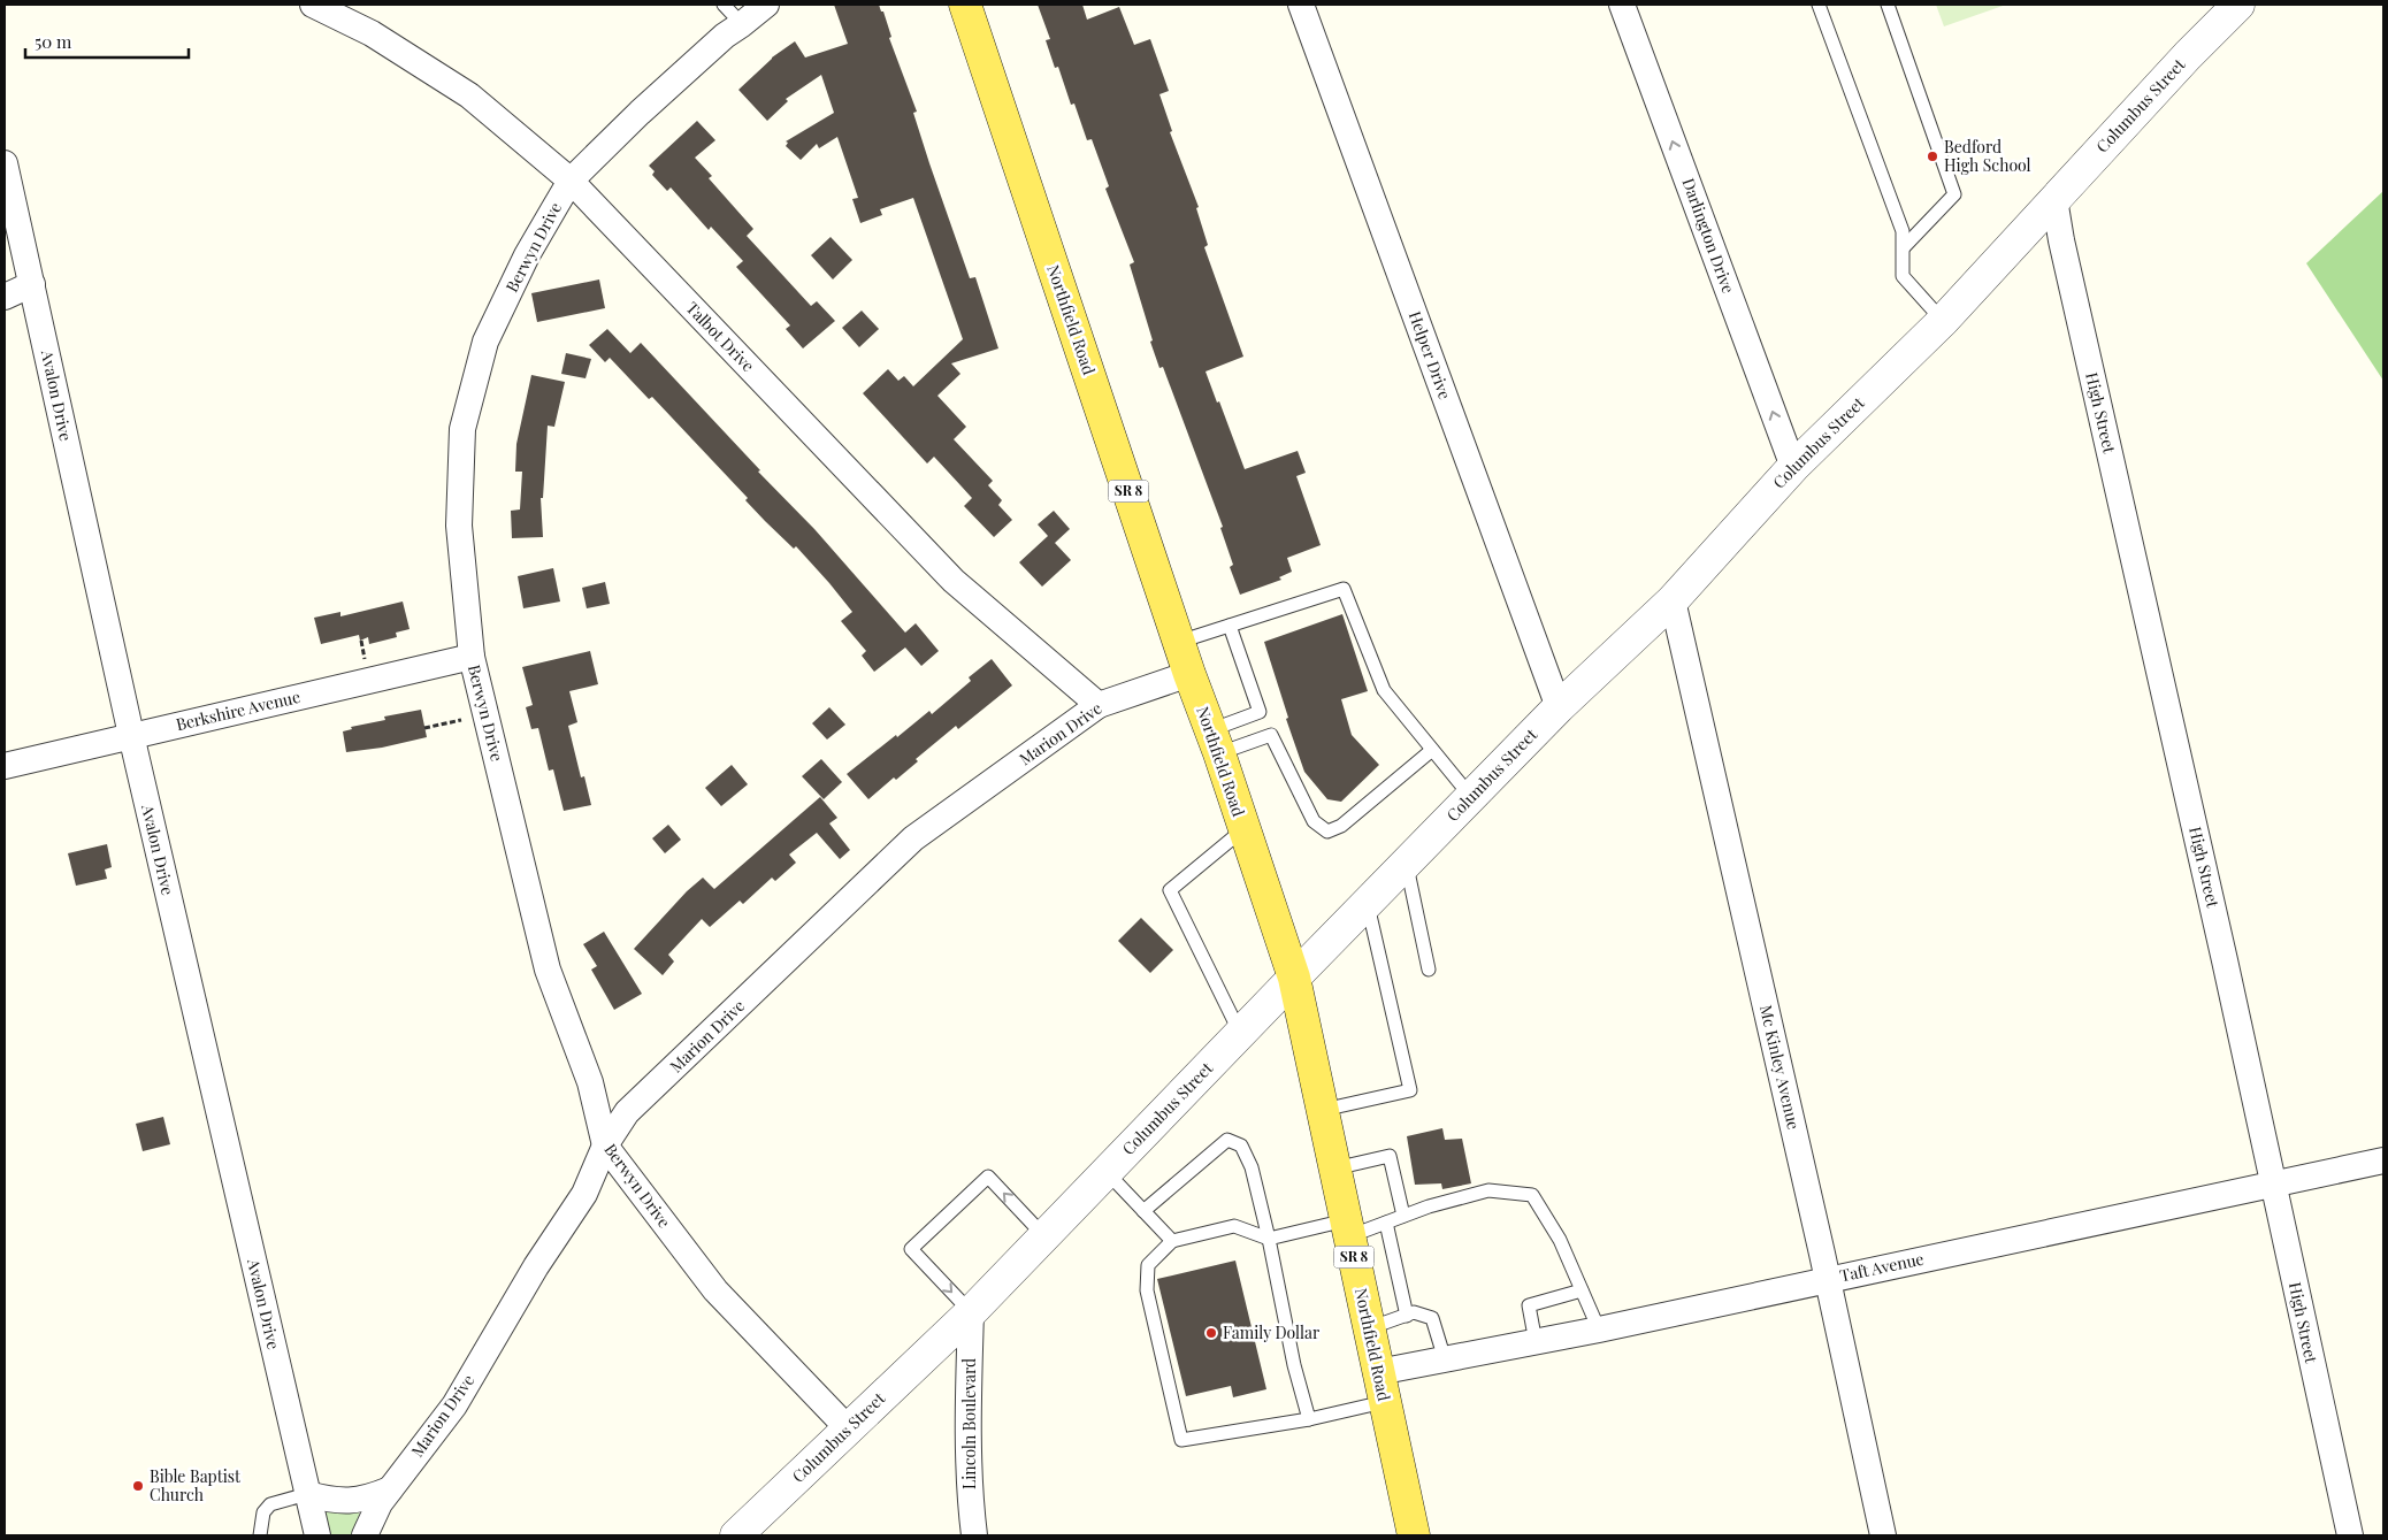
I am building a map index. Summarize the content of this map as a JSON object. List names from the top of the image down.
{
  "streets": {
    "main road": ["Northfield Road", "SR 8"],
    "street": [
      "Columbus Street",
      "Darlington Drive",
      "Berwyn Drive",
      "Talbot Drive",
      "Helper Drive",
      "Avalon Drive",
      "High Street",
      "Berkshire Avenue",
      "Marion Drive",
      "Mc Kinley Avenue",
      "Taft Avenue",
      "Lincoln Boulevard"
    ]
  },
  "crossings": [
    ["Columbus Street", "Darlington Drive"],
    ["Columbus Street", "Berwyn Drive"],
    ["Columbus Street", "Northfield Road"],
    ["Columbus Street", "Helper Drive"],
    ["Columbus Street", "High Street"],
    ["Columbus Street", "Mc Kinley Avenue"],
    ["Columbus Street", "Lincoln Boulevard"],
    ["Berwyn Drive", "Talbot Drive"],
    ["Berwyn Drive", "Berkshire Avenue"],
    ["Berwyn Drive", "Marion Drive"],
    ["Northfield Road", "Marion Drive"],
    ["Northfield Road", "Taft Avenue"],
    ["Talbot Drive", "Marion Drive"],
    ["Avalon Drive", "Berkshire Avenue"],
    ["High Street", "Taft Avenue"],
    ["Mc Kinley Avenue", "Taft Avenue"]
  ],
  "one_way": ["Darlington Drive"],
  "places": ["Bedford High School", "Family Dollar", "Bible Baptist Church"],
  "scale_bar": "50 m"
}
